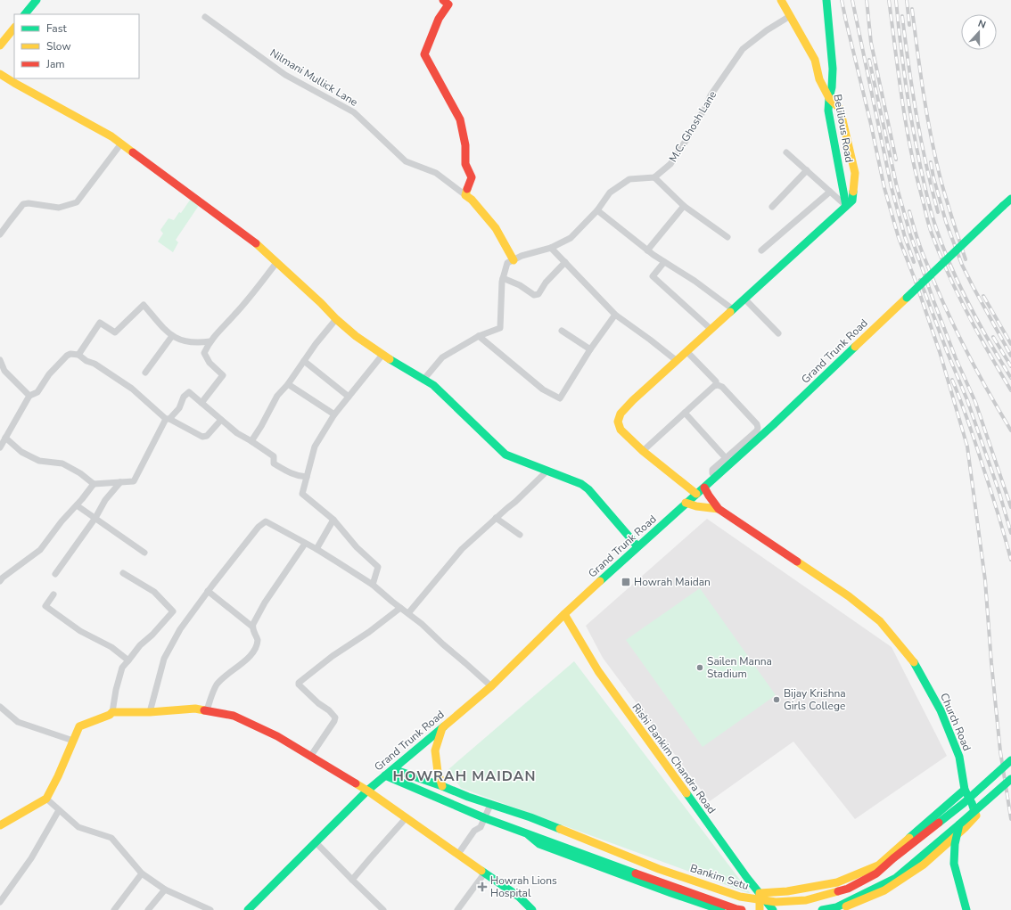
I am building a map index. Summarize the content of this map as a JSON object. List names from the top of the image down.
{
  "streets": {
    "main road": [
      "Nilmani Mullick Lane",
      "Belilious Road",
      "Grand Trunk Road",
      "Church Road",
      "Rishi Bankim Chandra Road",
      "Bankim Setu"
    ],
    "street": ["M.C. Ghosh Lane"]
  },
  "crossings": [
    ["M.C. Ghosh Lane", "Belilious Road"],
    ["Grand Trunk Road", "Rishi Bankim Chandra Road"],
    ["Grand Trunk Road", "Bankim Setu"]
  ],
  "districts": ["HOWRAH MAIDAN"],
  "places": {
    "transit": ["Howrah Maidan"],
    "other": ["Sailen Manna Stadium", "Bijay Krishna Girls College"],
    "health": ["Howrah Lions Hospital"]
  },
  "legend": ["Fast", "Slow", "Jam"],
  "north": "top"
}
